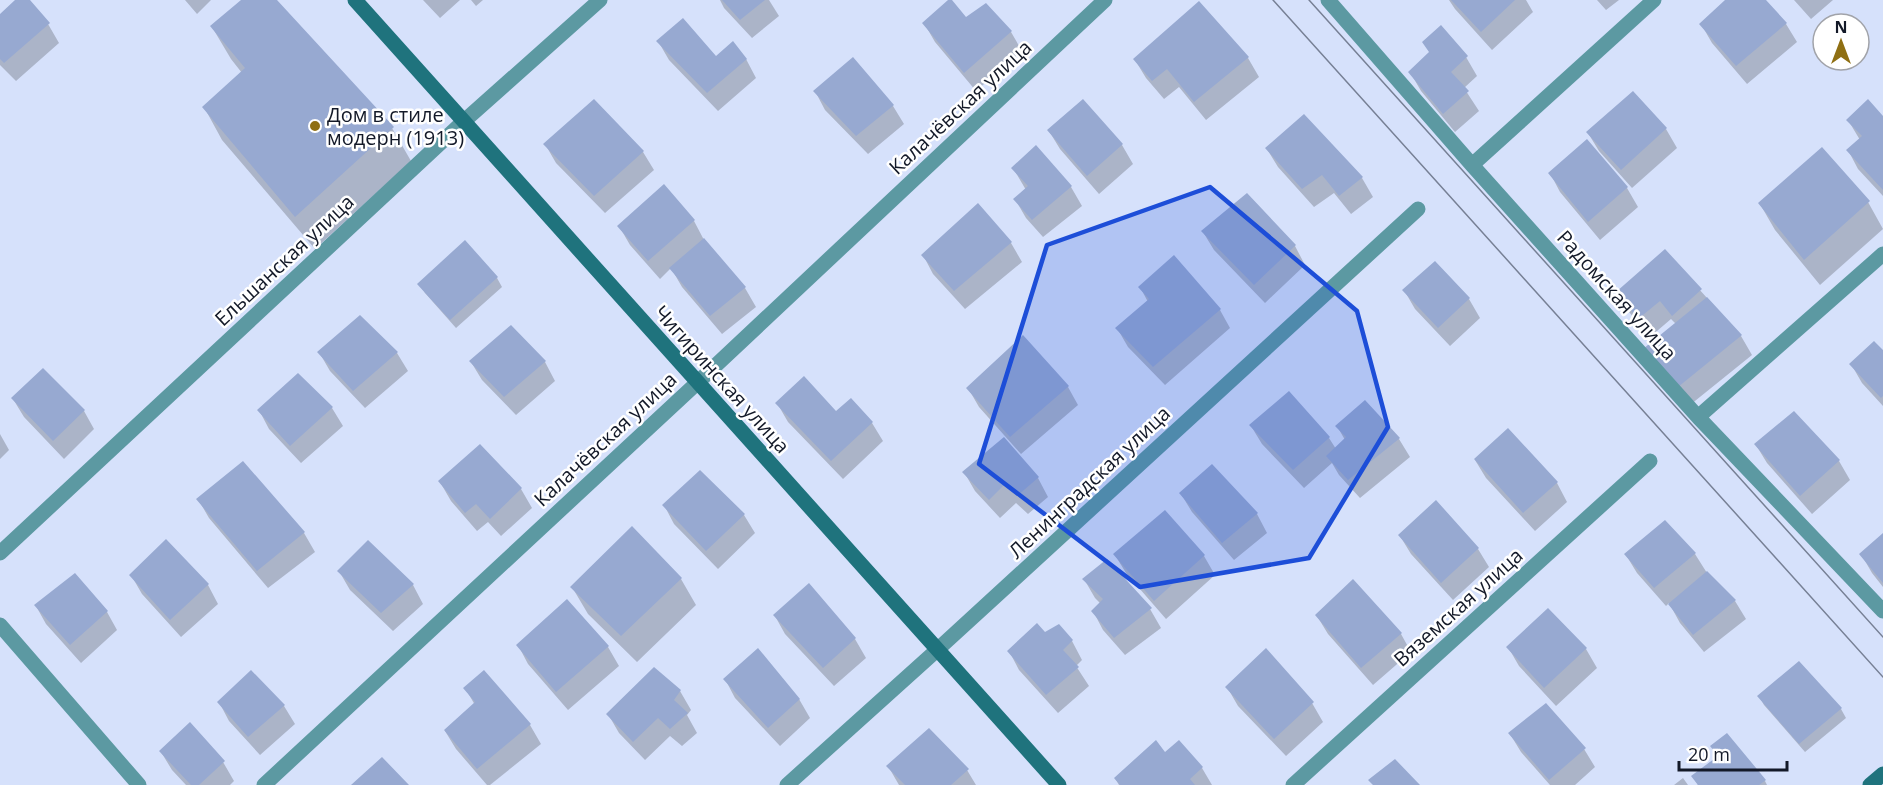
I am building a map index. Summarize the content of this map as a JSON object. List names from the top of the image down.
{
  "streets": {
    "street": [
      "Калачёвская улица",
      "Ельшанская улица",
      "Радомская улица",
      "Чигиринская улица",
      "Ленинградская улица",
      "Вяземская улица"
    ]
  },
  "crossings": [
    ["Калачёвская улица", "Чигиринская улица"],
    ["Ельшанская улица", "Чигиринская улица"],
    ["Чигиринская улица", "Ленинградская улица"]
  ],
  "places": ["Дом в стиле модерн (1913)"],
  "scale_bar": "20 m",
  "north": "top"
}
